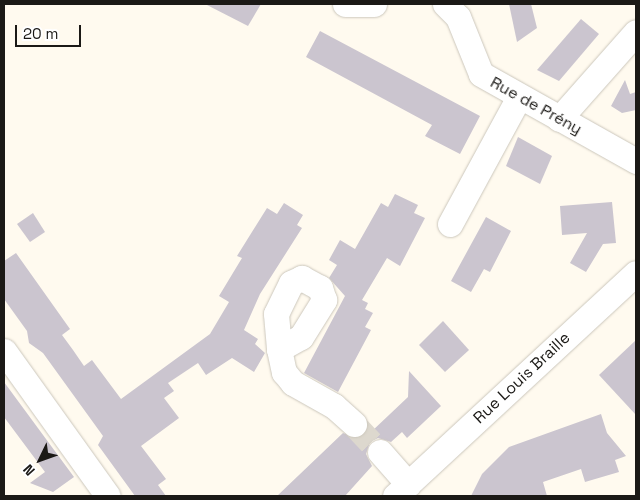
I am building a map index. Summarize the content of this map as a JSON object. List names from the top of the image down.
{
  "streets": {
    "street": ["Rue de Prény", "Rue Louis Braille"]
  },
  "scale_bar": "20 m",
  "north": "bottom left"
}
